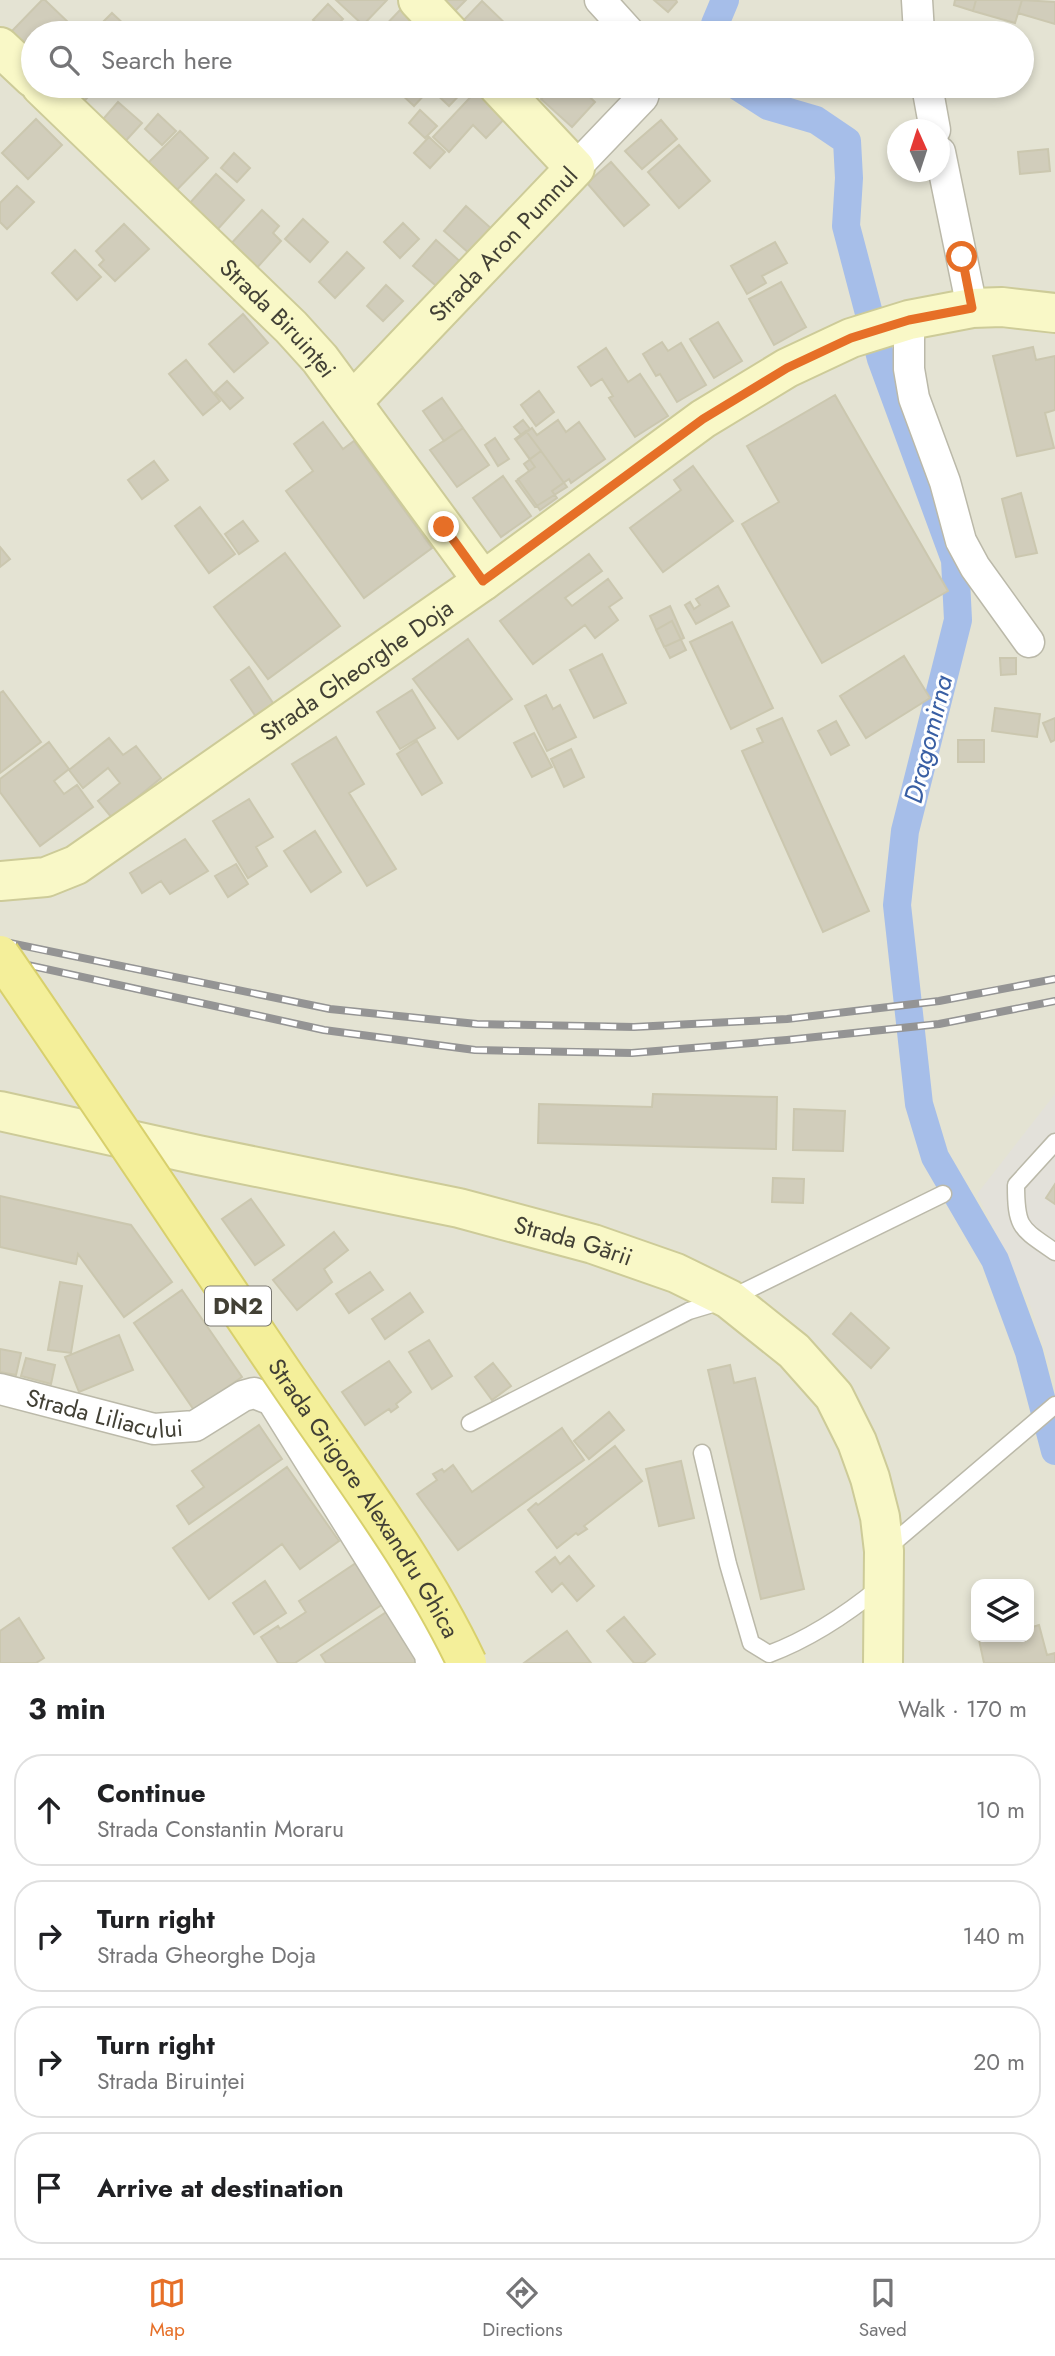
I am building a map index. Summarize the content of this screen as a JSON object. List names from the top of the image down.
{
  "streets": {
    "main road": ["DN2", "Strada Grigore Alexandru Ghica"],
    "street": [
      "Strada Aron Pumnul",
      "Strada Biruinței",
      "Strada Gheorghe Doja",
      "Strada Gării",
      "Strada Liliacului"
    ]
  },
  "crossings": [
    ["Strada Aron Pumnul", "Strada Biruinței"],
    ["Strada Biruinței", "Strada Gheorghe Doja"]
  ],
  "water": ["Dragomirna"],
  "north": "top",
  "page": {
    "search": "Search here",
    "heading": ["3 min", "Walk · 170 m"],
    "list": [
      ["Continue", "Strada Constantin Moraru", "10 m"],
      ["Turn right", "Strada Gheorghe Doja", "140 m"],
      ["Turn right", "Strada Biruinței", "20 m"],
      "Arrive at destination"
    ],
    "nav": ["Map", "Directions", "Saved"]
  }
}
